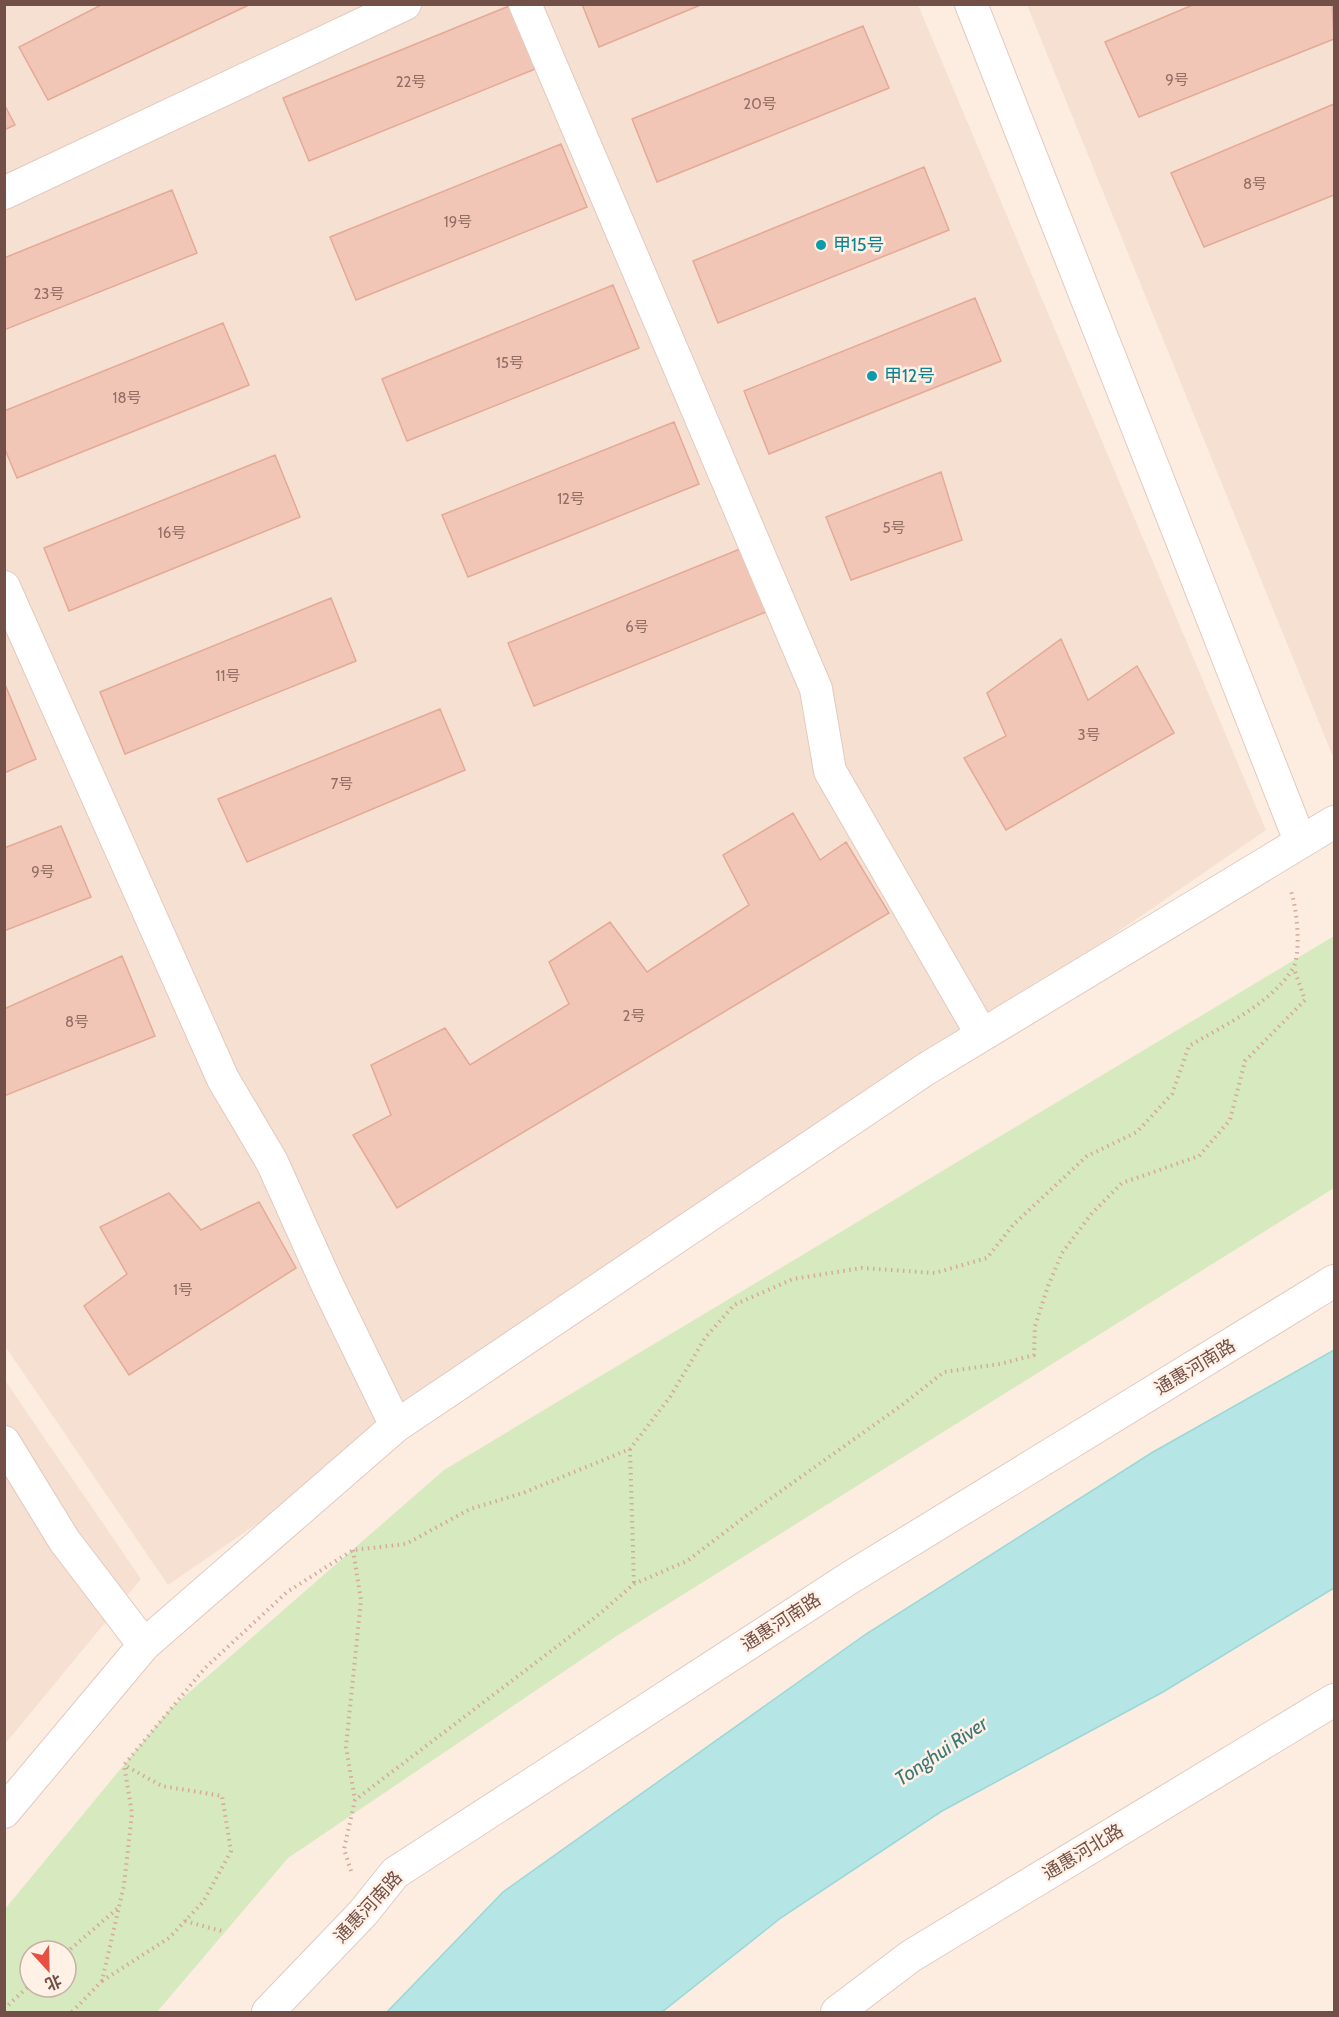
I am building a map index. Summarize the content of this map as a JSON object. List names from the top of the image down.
{
  "streets": {
    "street": ["通惠河南路", "通惠河北路"]
  },
  "water": ["Tonghui River"],
  "places": ["甲15号", "甲12号"],
  "house_numbers": [
    "9号",
    "22号",
    "20号",
    "8号",
    "19号",
    "23号",
    "15号",
    "18号",
    "12号",
    "5号",
    "16号",
    "6号",
    "11号",
    "3号",
    "7号",
    "9号",
    "2号",
    "8号",
    "1号"
  ],
  "north": "bottom"
}
